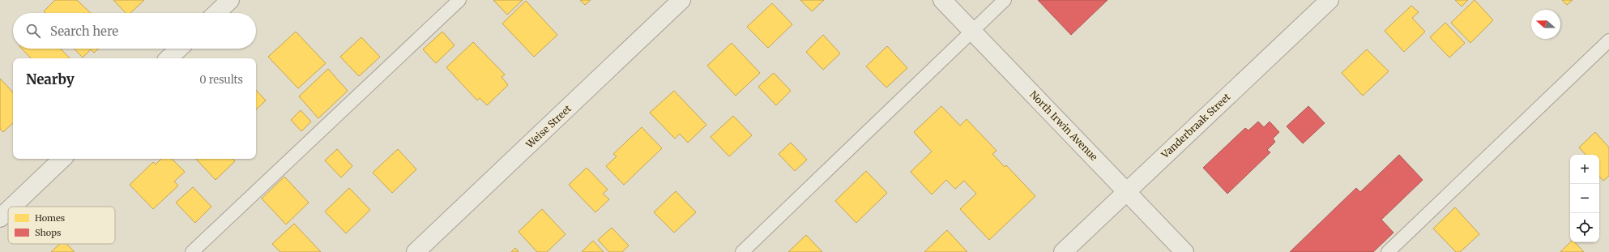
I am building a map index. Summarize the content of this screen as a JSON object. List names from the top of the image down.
{
  "streets": {
    "street": ["North Irwin Avenue", "Vanderbraak Street", "Weise Street"]
  },
  "crossings": [
    ["North Irwin Avenue", "Vanderbraak Street"]
  ],
  "legend": ["Homes", "Shops"],
  "north": "left",
  "page": {
    "search": "Search here",
    "heading": ["Nearby", "0 results"],
    "map_buttons": ["+", "−"]
  }
}
